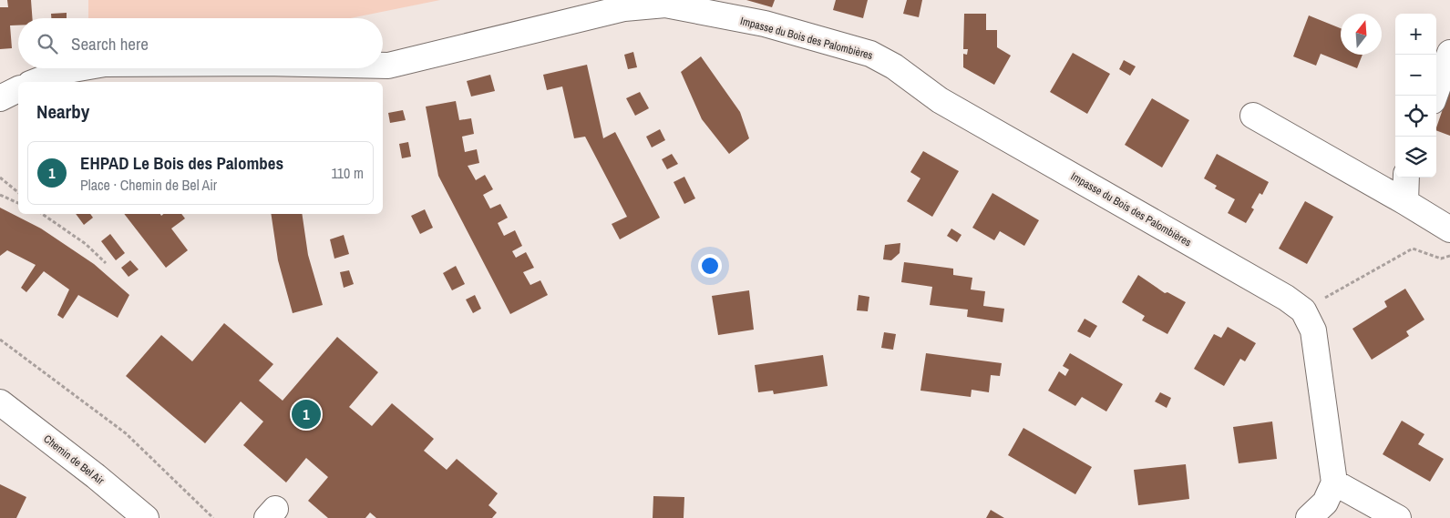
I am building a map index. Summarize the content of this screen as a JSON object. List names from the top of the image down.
{
  "streets": {
    "street": ["Impasse du Bois des Palombières", "Chemin de Bel Air"]
  },
  "north": "top",
  "page": {
    "map_buttons": ["+", "−"],
    "search": "Search here",
    "heading": "Nearby",
    "list": [
      {
        "mark": "1",
        "name": "EHPAD Le Bois des Palombes",
        "note": "Place · Chemin de Bel Air",
        "value": "110 m"
      }
    ],
    "pins": "1"
  }
}
